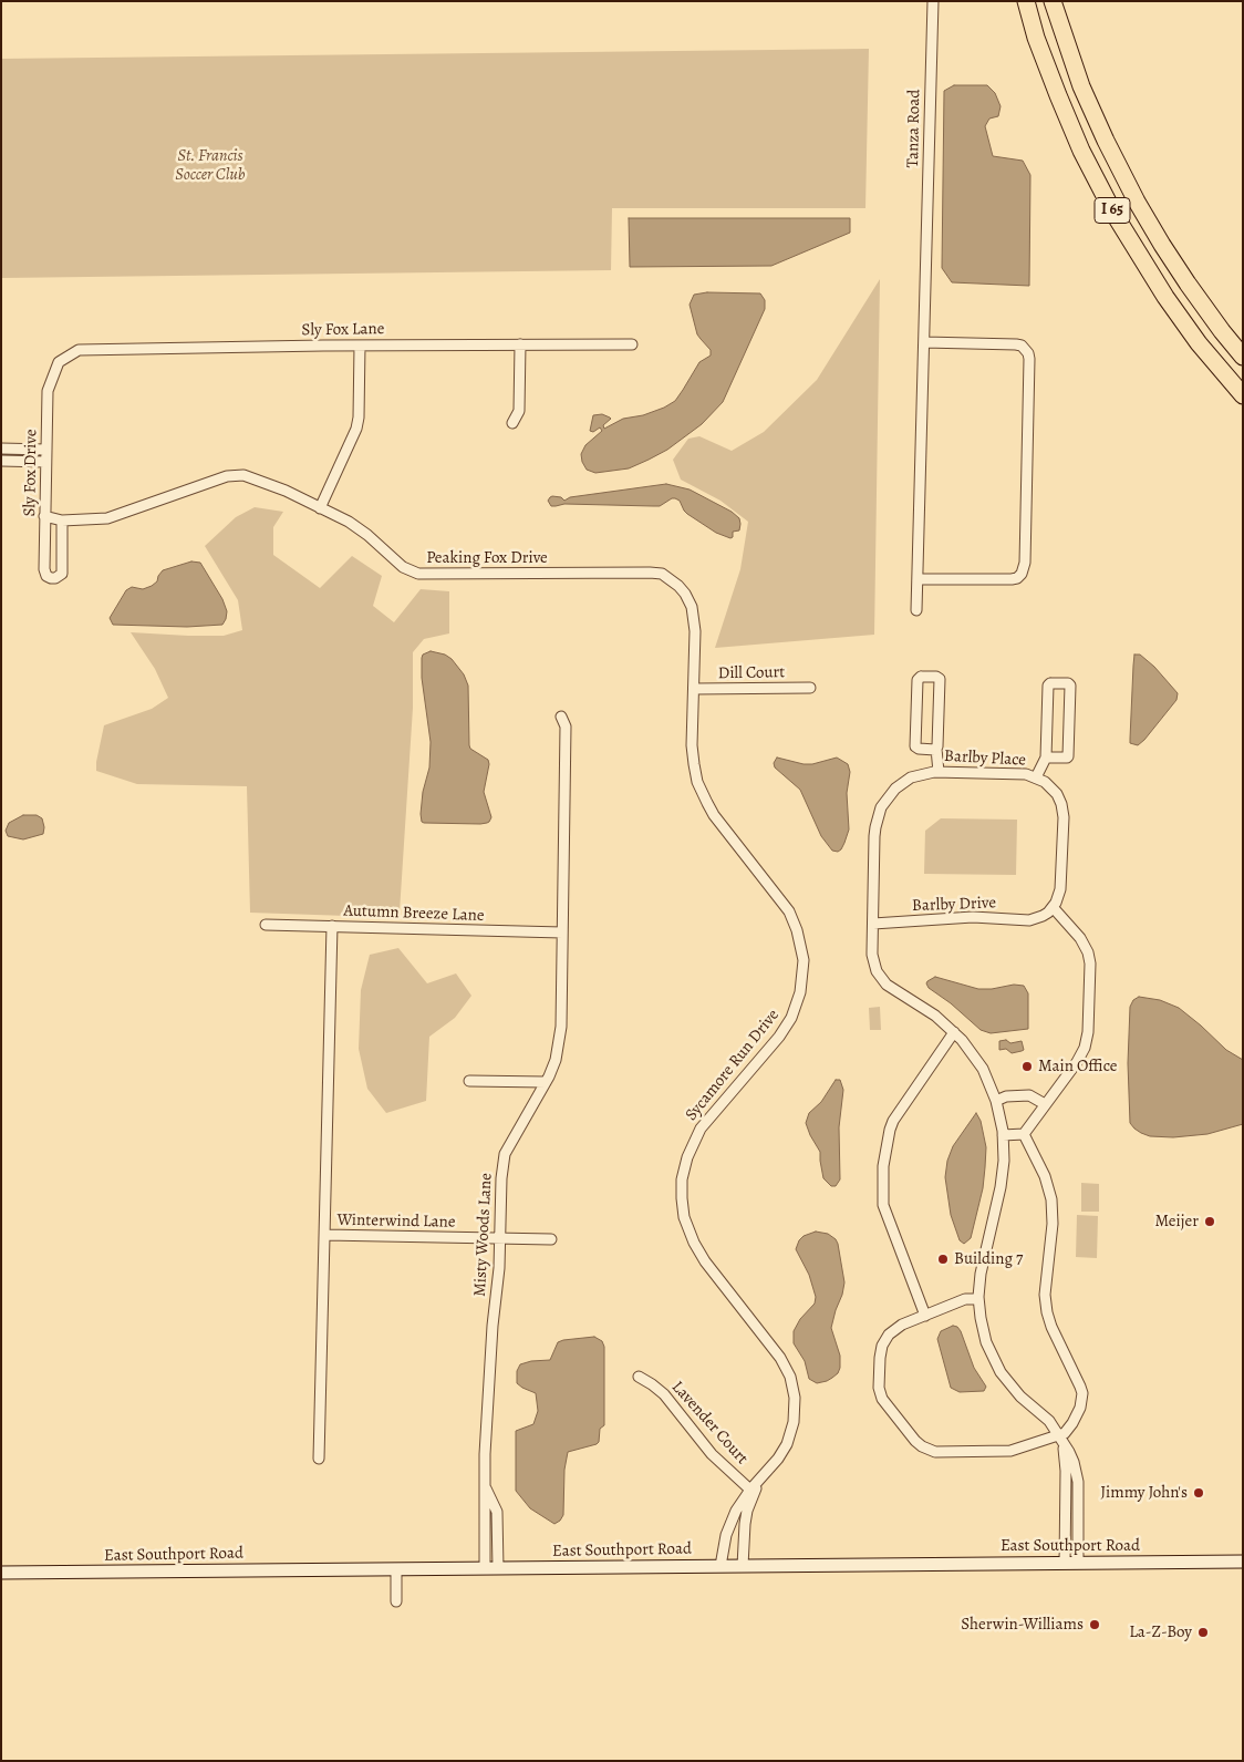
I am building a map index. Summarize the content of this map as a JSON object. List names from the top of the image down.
{
  "streets": {
    "highway": ["I 65"],
    "main road": ["East Southport Road"],
    "street": [
      "Tanza Road",
      "Sly Fox Lane",
      "Sly Fox Drive",
      "Peaking Fox Drive",
      "Dill Court",
      "Barlby Place",
      "Barlby Drive",
      "Autumn Breeze Lane",
      "Sycamore Run Drive",
      "Winterwind Lane",
      "Misty Woods Lane",
      "Lavender Court"
    ]
  },
  "crossings": [
    ["Sly Fox Lane", "Sly Fox Drive"],
    ["Sly Fox Drive", "Peaking Fox Drive"],
    ["Peaking Fox Drive", "Sycamore Run Drive"],
    ["Dill Court", "Sycamore Run Drive"],
    ["Barlby Place", "Barlby Drive"],
    ["Autumn Breeze Lane", "Misty Woods Lane"],
    ["Sycamore Run Drive", "Lavender Court"],
    ["Sycamore Run Drive", "East Southport Road"],
    ["Winterwind Lane", "Misty Woods Lane"],
    ["Misty Woods Lane", "East Southport Road"]
  ],
  "parks": ["St. Francis Soccer Club"],
  "places": [
    "Main Office",
    "Meijer",
    "Building 7",
    "Jimmy John's",
    "Sherwin-Williams",
    "La-Z-Boy"
  ]
}
